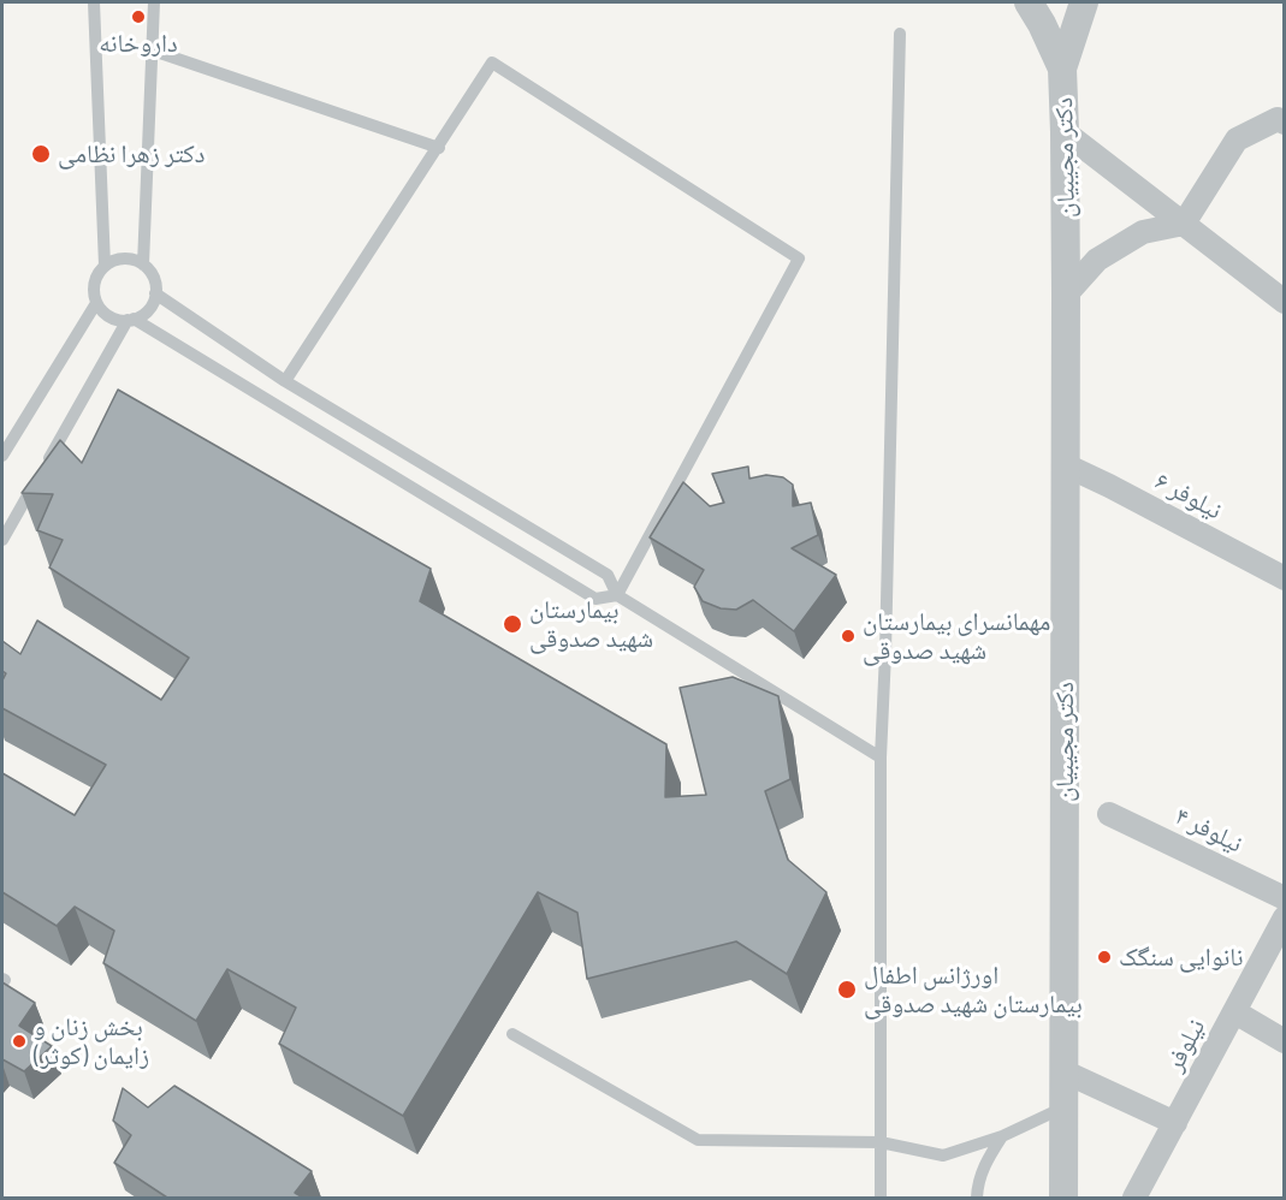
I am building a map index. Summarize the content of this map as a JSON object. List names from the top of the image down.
{
  "streets": {
    "street": [
      "دکتر مجیبیان",
      "نیلوفر ۶",
      "نیلوفر ۴",
      "نیلوفر"
    ]
  },
  "crossings": [
    ["دکتر مجیبیان", "نیلوفر ۶"]
  ],
  "places": [
    "داروخانه",
    "دکتر زهرا نظامی",
    "بیمارستان شهید صدوقی",
    "مهمانسرای بیمارستان شهید صدوقی",
    "نانوایی سنگک",
    "اورژانس اطفال بیمارستان شهید صدوقی",
    "بخش زنان و زایمان (کوثر)"
  ]
}
